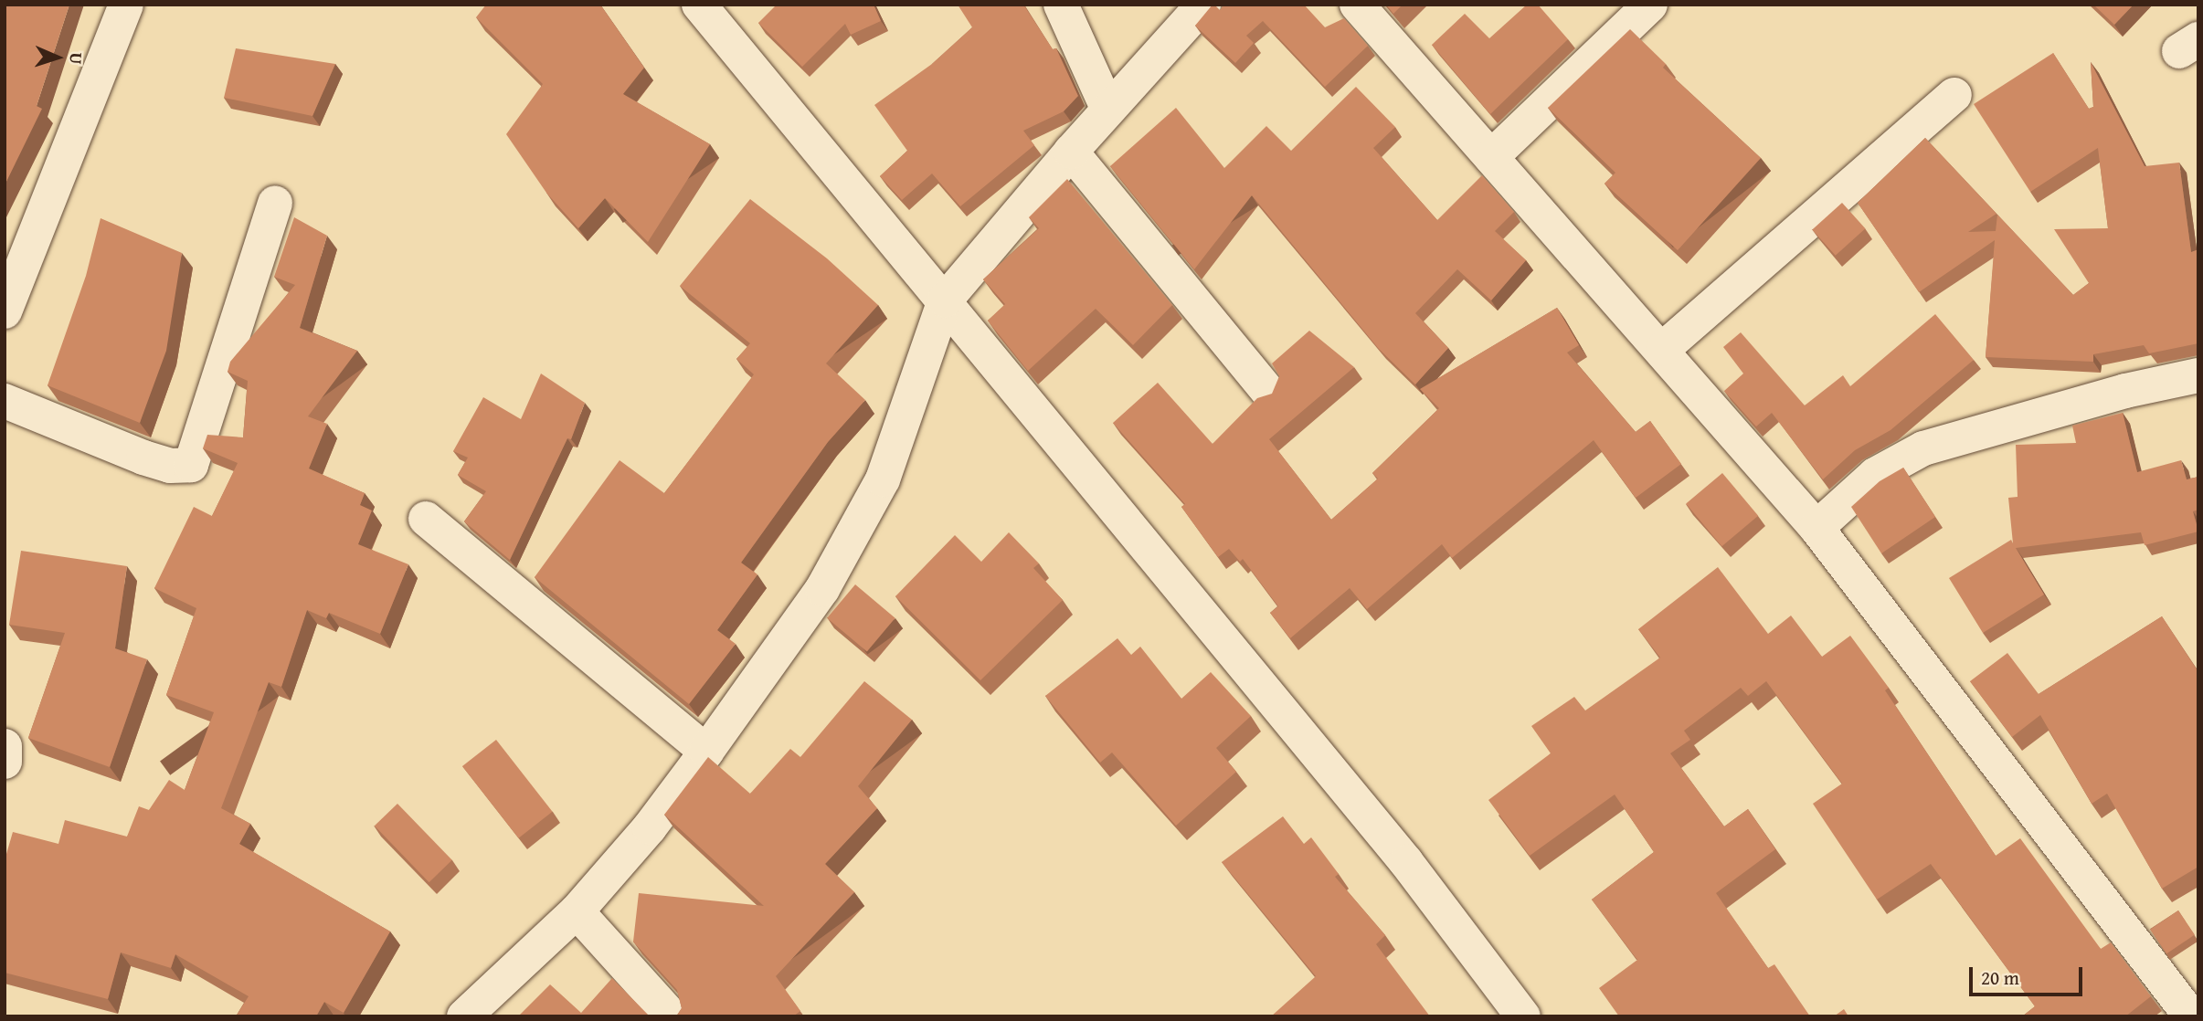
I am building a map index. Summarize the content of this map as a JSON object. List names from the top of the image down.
{
  "scale_bar": "20 m",
  "north": "right"
}
